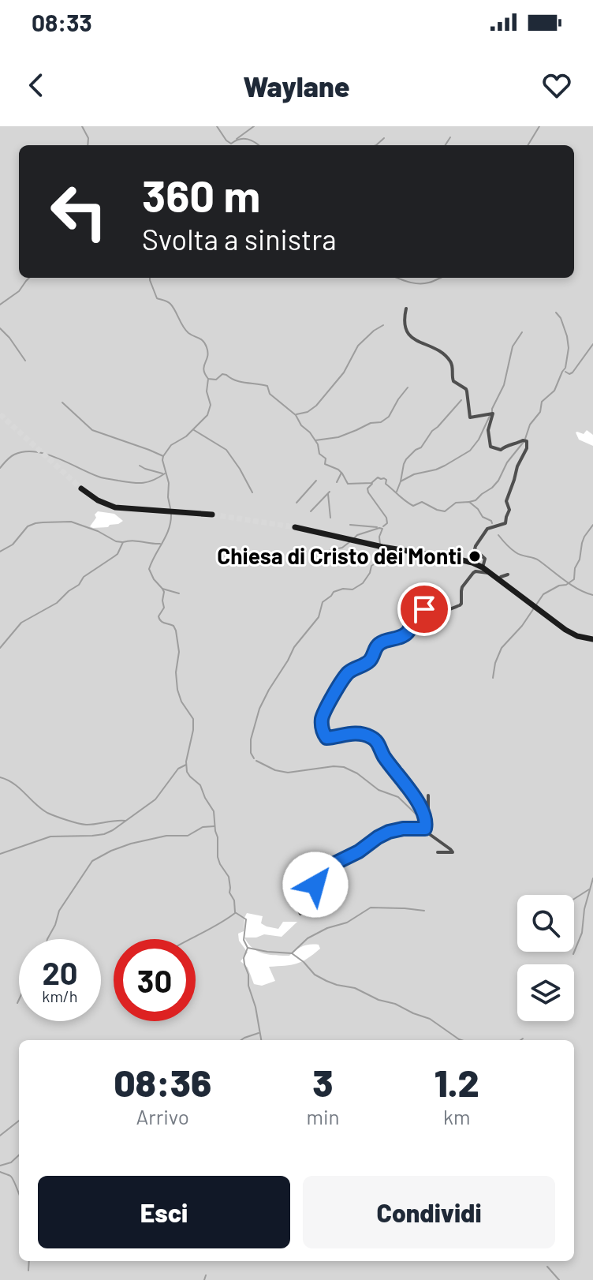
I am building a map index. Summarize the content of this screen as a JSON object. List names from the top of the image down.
{
  "places": ["Chiesa di Cristo dei Monti"],
  "page": {
    "status": "08:33",
    "header": "Waylane",
    "turn": ["360 m", "Svolta a sinistra"],
    "speed": "20 km/h",
    "limit": "30",
    "eta": [
      "08:36",
      "Arrivo",
      "3",
      "min",
      "1.2",
      "km"
    ],
    "buttons": ["Esci", "Condividi"]
  }
}
